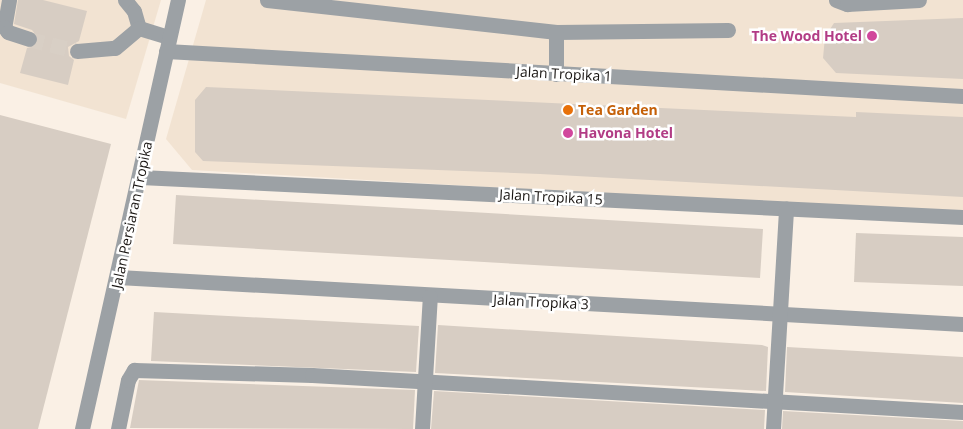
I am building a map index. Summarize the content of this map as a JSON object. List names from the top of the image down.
{
  "streets": {
    "street": [
      "Jalan Tropika 1",
      "Jalan Tropika 15",
      "Jalan Persiaran Tropika",
      "Jalan Tropika 3"
    ]
  },
  "crossings": [
    ["Jalan Tropika 1", "Jalan Persiaran Tropika"],
    ["Jalan Tropika 15", "Jalan Persiaran Tropika"],
    ["Jalan Persiaran Tropika", "Jalan Tropika 3"]
  ],
  "places": ["The Wood Hotel", "Tea Garden", "Havona Hotel"]
}
